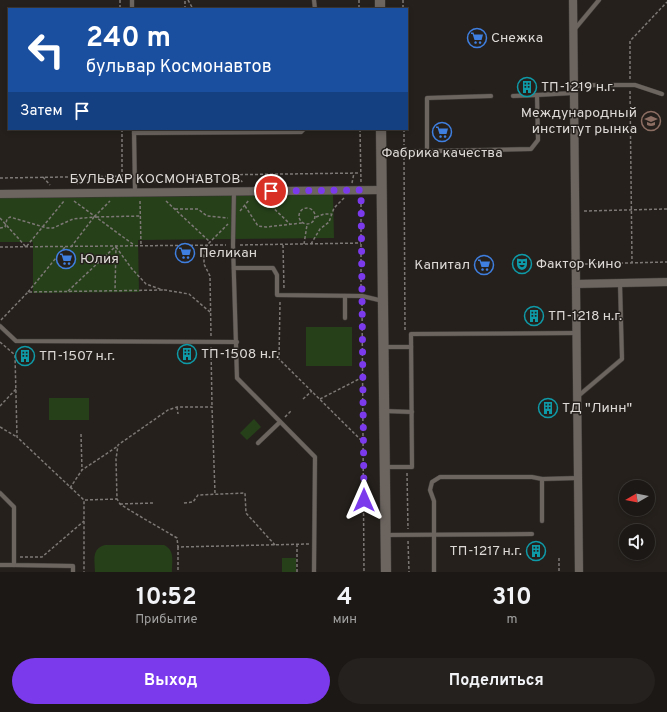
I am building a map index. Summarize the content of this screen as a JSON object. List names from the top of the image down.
{
  "streets": {
    "street": ["БУЛЬВАР КОСМОНАВТОВ"]
  },
  "places": {
    "supermarket": [
      "Снежка",
      "Фабрика качества",
      "Пеликан",
      "Юлия",
      "Капитал"
    ],
    "building": [
      "ТП-1219 н.г.",
      "ТП-1218 н.г.",
      "ТП-1508 н.г.",
      "ТП-1507 н.г.",
      "ТД \"Линн\"",
      "ТП-1217 н.г."
    ],
    "school or university": ["Международный институт рынка"],
    "theatre": ["Фактор Кино"]
  },
  "north": "left",
  "page": {
    "turn": ["240 m", "бульвар Космонавтов"],
    "then": "Затем",
    "eta": [
      "10:52",
      "Прибытие",
      "4",
      "мин",
      "310",
      "m"
    ],
    "buttons": ["Выход", "Поделиться"]
  }
}
